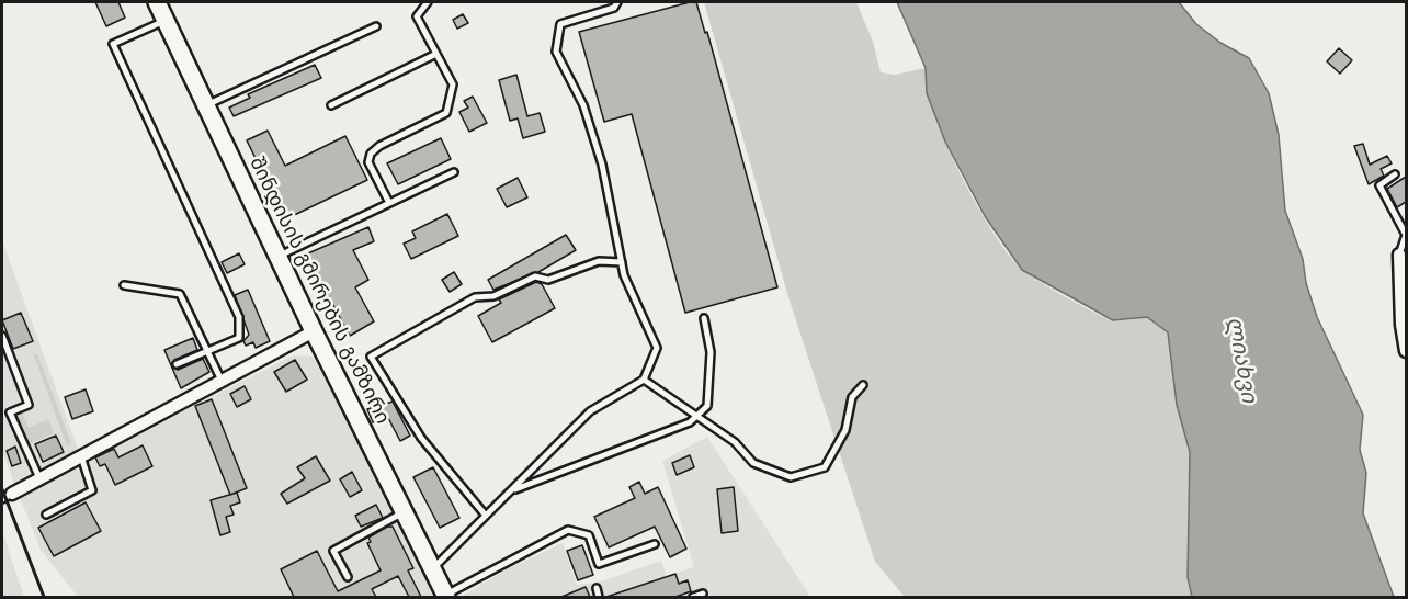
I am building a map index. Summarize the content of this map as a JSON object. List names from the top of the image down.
{
  "streets": {
    "main road": ["შინდისის გმირების გამზირი"]
  },
  "water": ["ლიახვი"]
}
